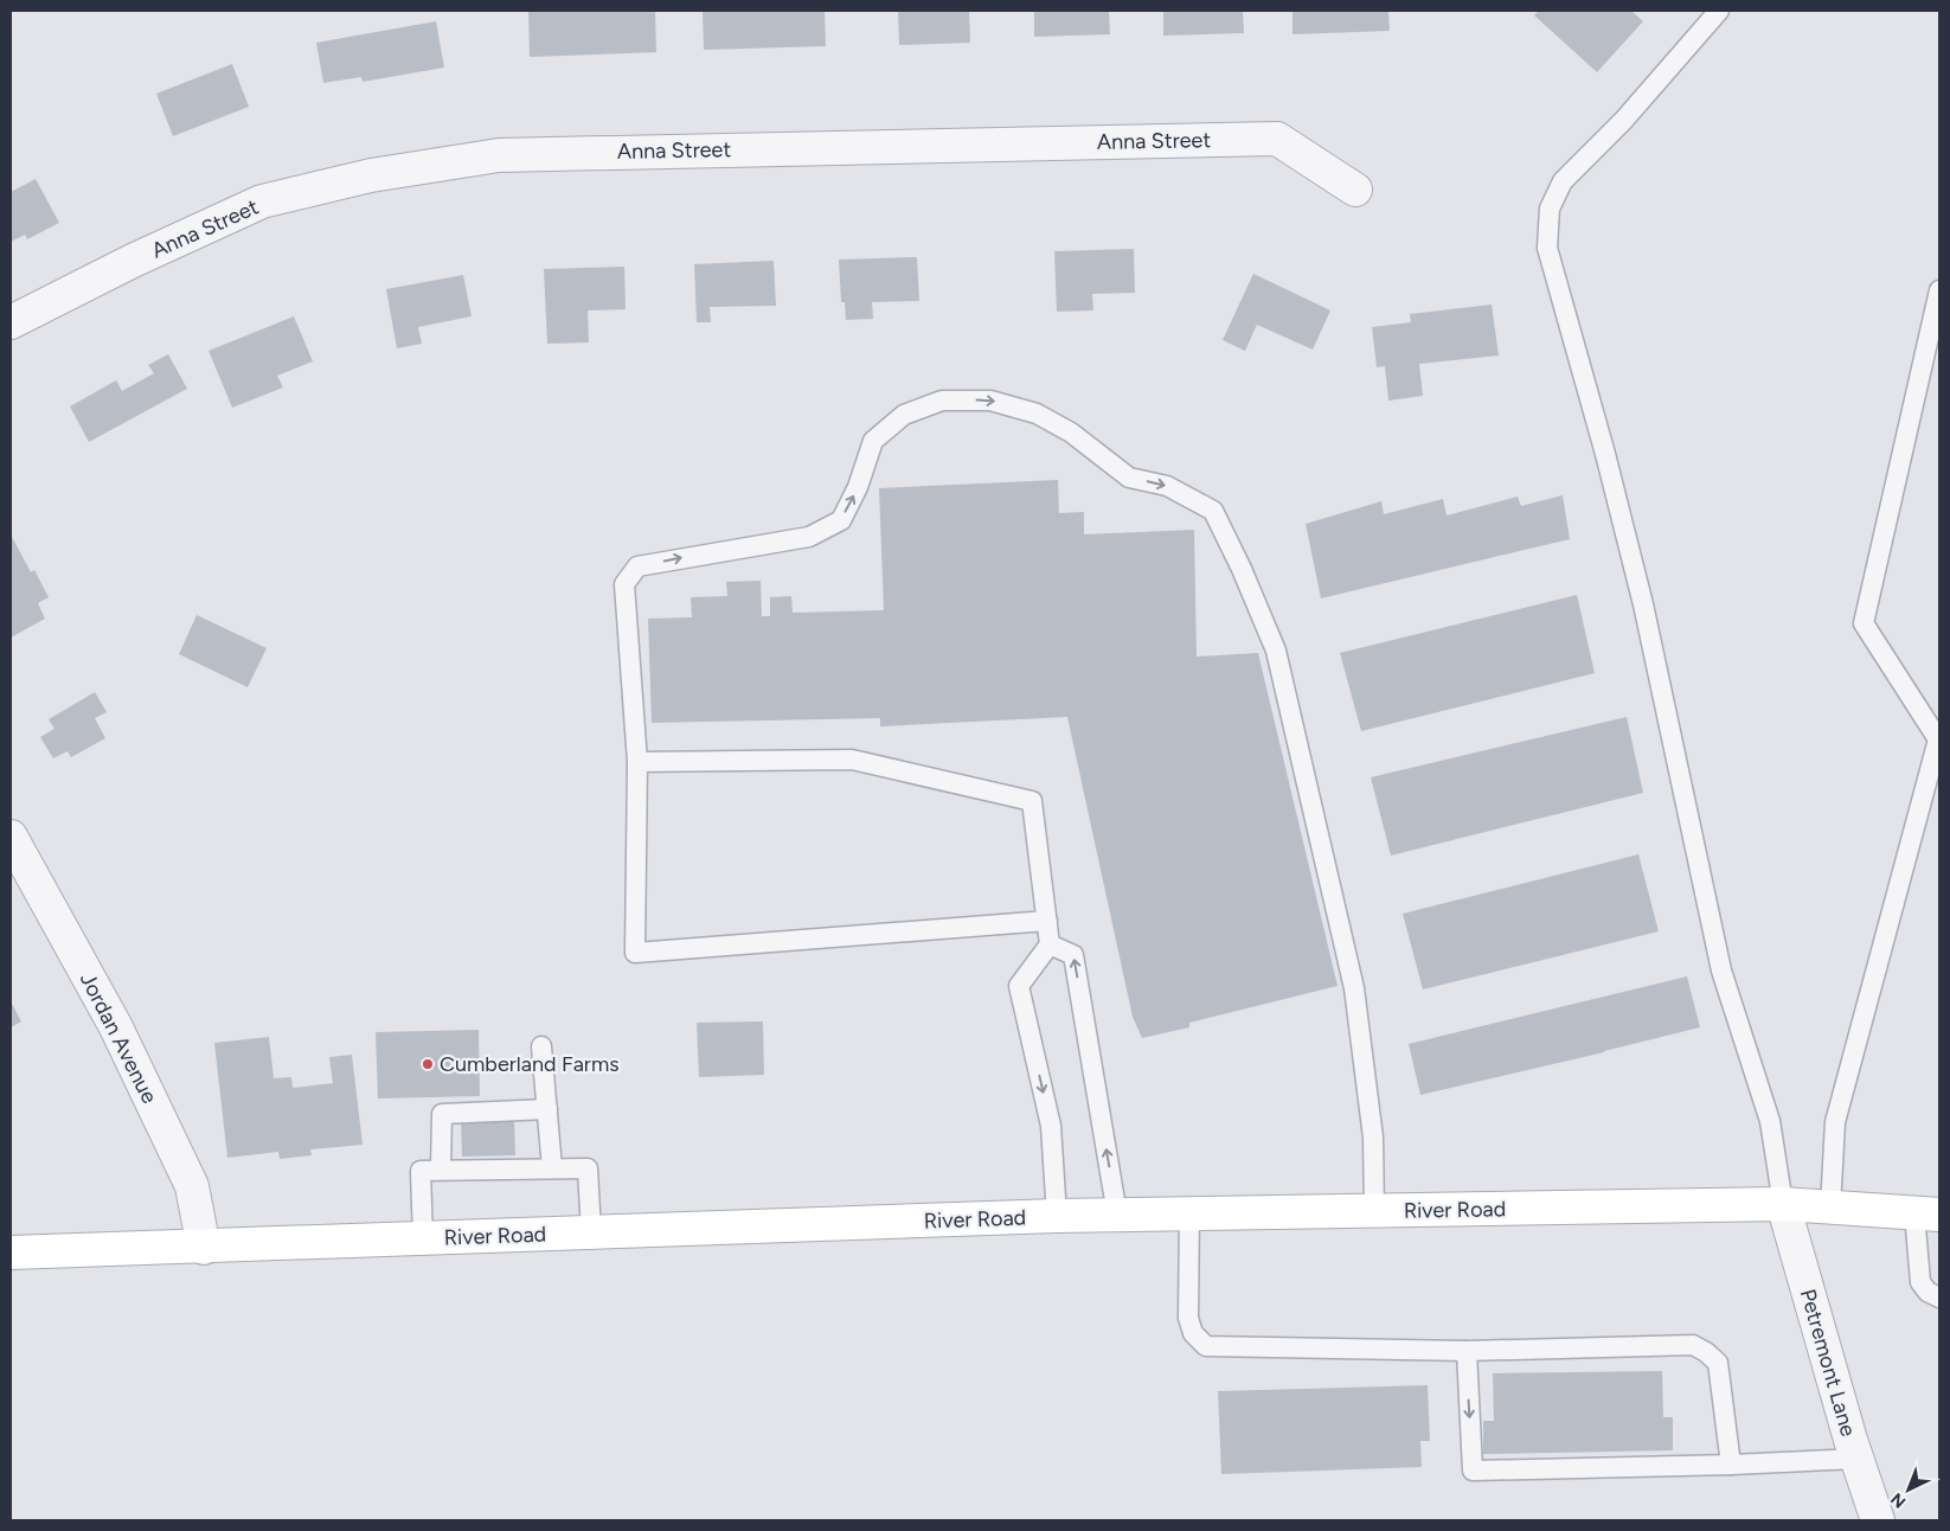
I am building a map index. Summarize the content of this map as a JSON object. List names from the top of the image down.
{
  "streets": {
    "main road": ["River Road"],
    "street": ["Anna Street", "Jordan Avenue", "Petremont Lane"]
  },
  "crossings": [
    ["Jordan Avenue", "River Road"],
    ["River Road", "Petremont Lane"]
  ],
  "places": ["Cumberland Farms"],
  "north": "bottom left"
}
